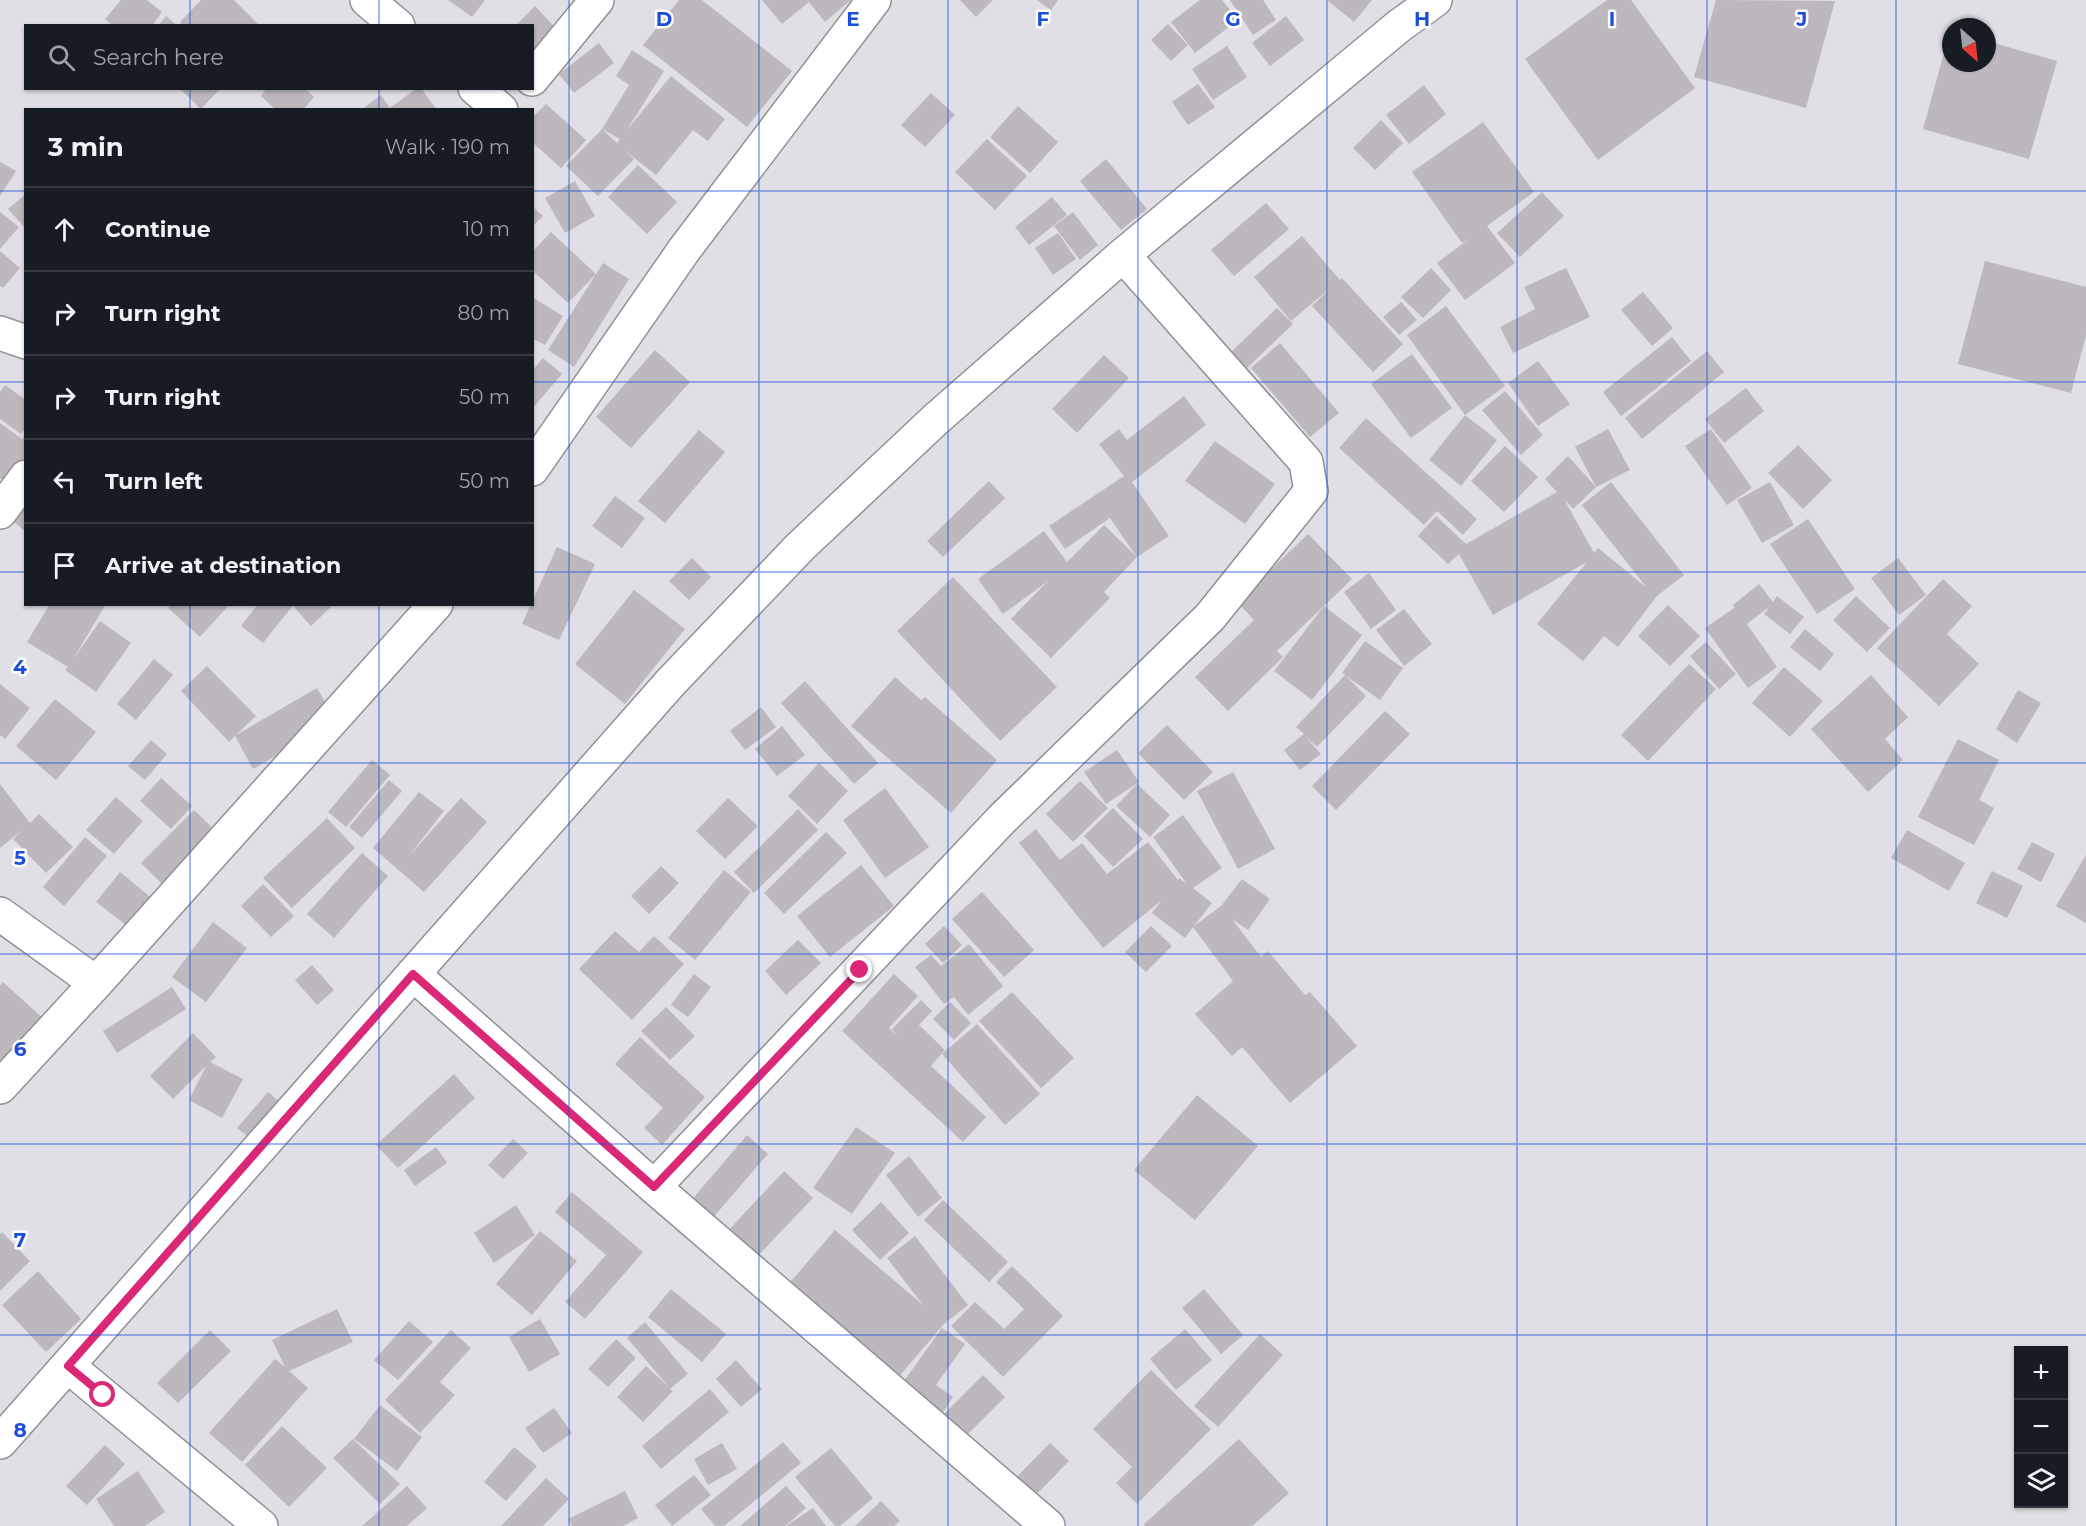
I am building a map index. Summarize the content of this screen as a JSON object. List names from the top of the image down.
{
  "north": "bottom right",
  "page": {
    "search": "Search here",
    "heading": ["3 min", "Walk · 190 m"],
    "list": [
      ["Continue", "10 m"],
      ["Turn right", "80 m"],
      ["Turn right", "50 m"],
      ["Turn left", "50 m"],
      "Arrive at destination"
    ],
    "map_buttons": ["+", "−"]
  },
  "grid": {
    "columns": [
      "D",
      "E",
      "F",
      "G",
      "H",
      "I",
      "J"
    ],
    "rows": [
      "4",
      "5",
      "6",
      "7",
      "8"
    ]
  }
}
